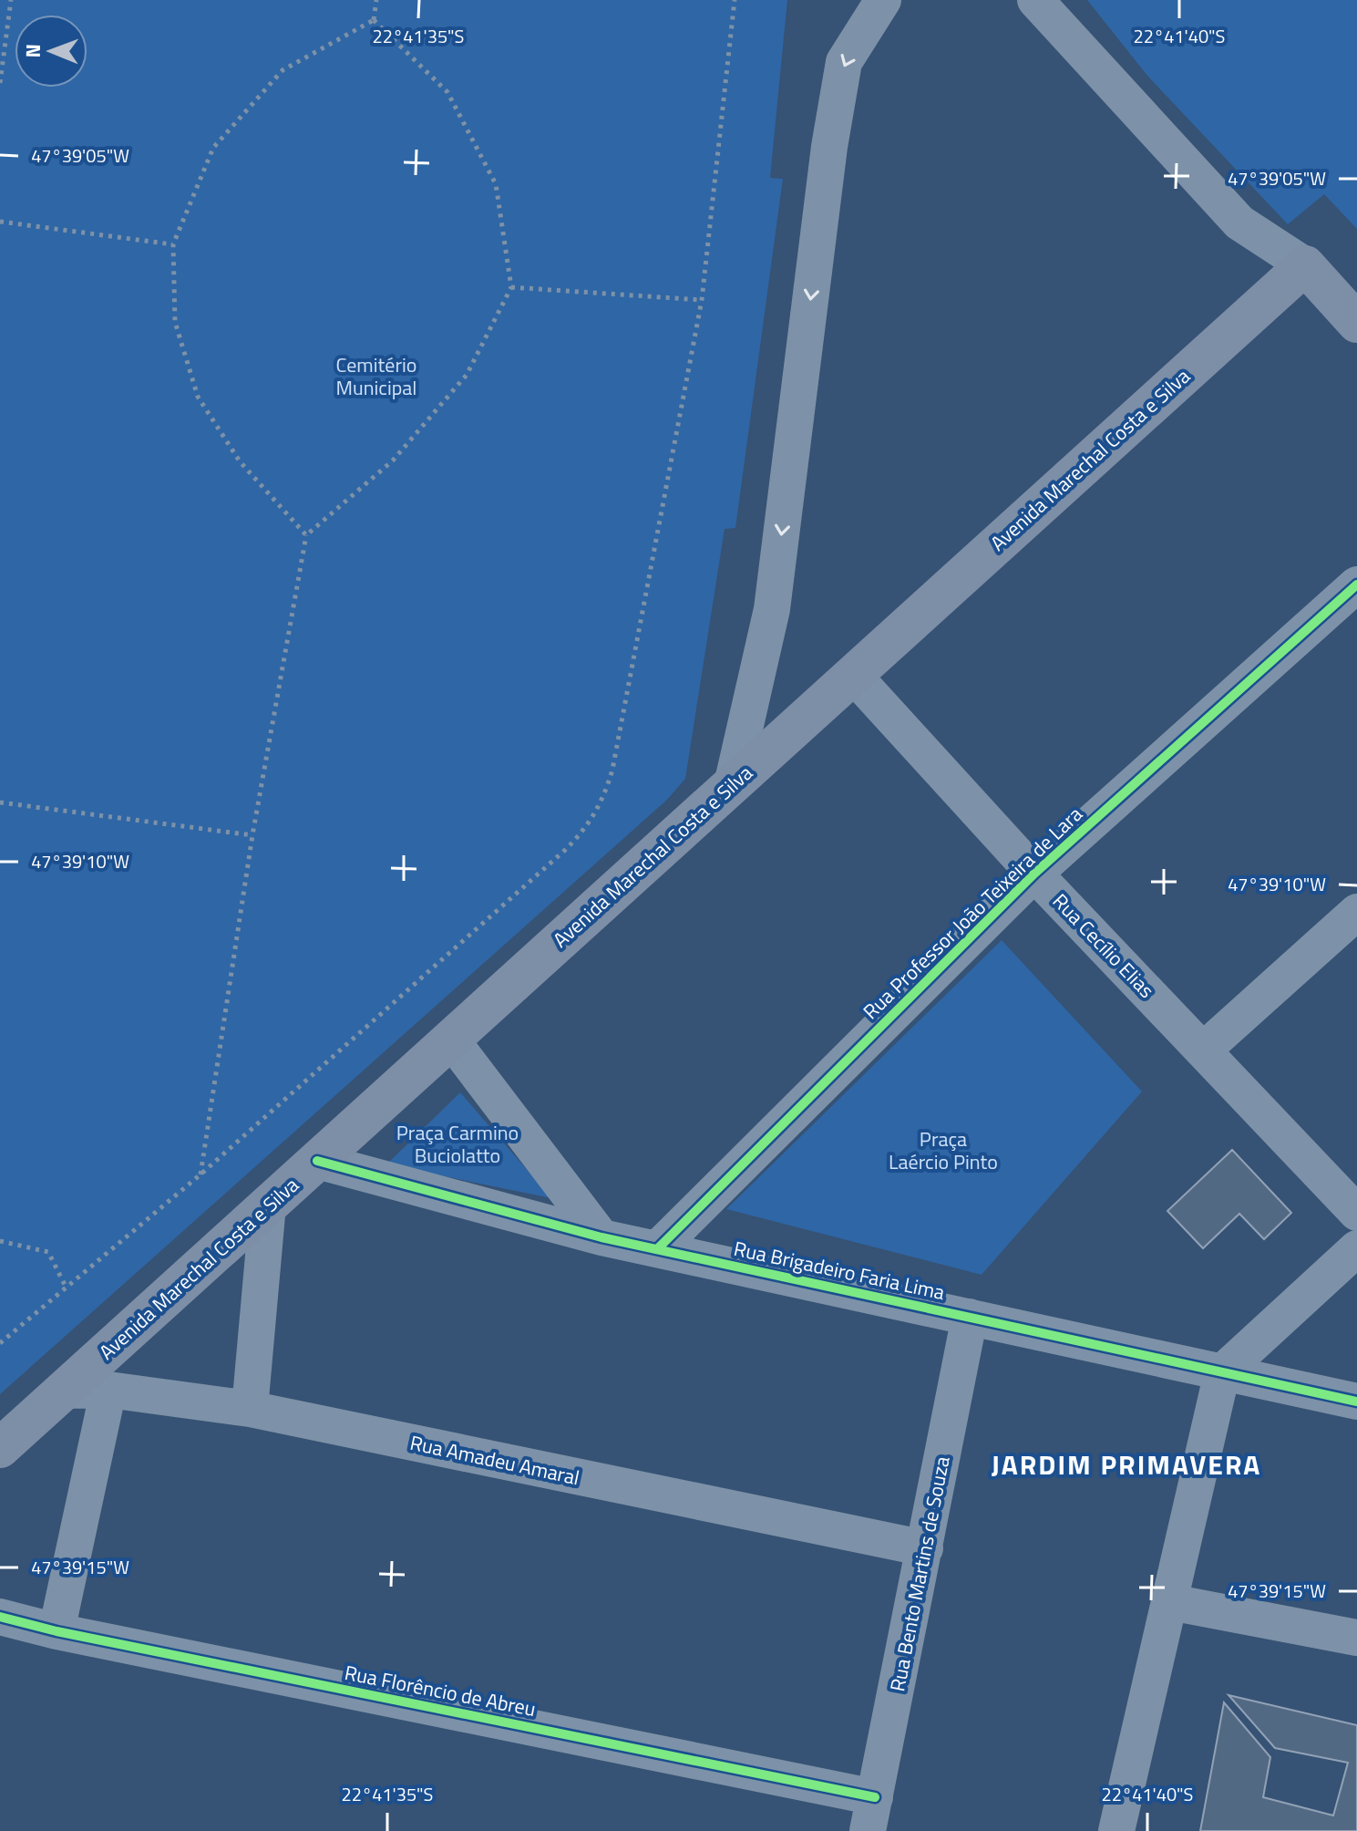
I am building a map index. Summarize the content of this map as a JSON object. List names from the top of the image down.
{
  "streets": {
    "main road": ["Avenida Marechal Costa e Silva"],
    "street": [
      "Rua Professor João Teixeira de Lara",
      "Rua Cecílio Elias",
      "Rua Brigadeiro Faria Lima",
      "Rua Amadeu Amaral",
      "Rua Bento Martins de Souza",
      "Rua Florêncio de Abreu"
    ]
  },
  "crossings": [
    ["Avenida Marechal Costa e Silva", "Rua Cecílio Elias"],
    ["Avenida Marechal Costa e Silva", "Rua Brigadeiro Faria Lima"],
    ["Avenida Marechal Costa e Silva", "Rua Amadeu Amaral"],
    ["Rua Professor João Teixeira de Lara", "Rua Cecílio Elias"],
    ["Rua Professor João Teixeira de Lara", "Rua Brigadeiro Faria Lima"],
    ["Rua Brigadeiro Faria Lima", "Rua Bento Martins de Souza"],
    ["Rua Amadeu Amaral", "Rua Bento Martins de Souza"],
    ["Rua Bento Martins de Souza", "Rua Florêncio de Abreu"]
  ],
  "districts": ["JARDIM PRIMAVERA"],
  "parks": ["Cemitério Municipal", "Praça Carmino Buciolatto", "Praça Laércio Pinto"],
  "north": "left",
  "coordinates": [
    "22°41'35\"S",
    "22°41'40\"S",
    "47°39'05\"W",
    "47°39'10\"W",
    "47°39'15\"W"
  ]
}
